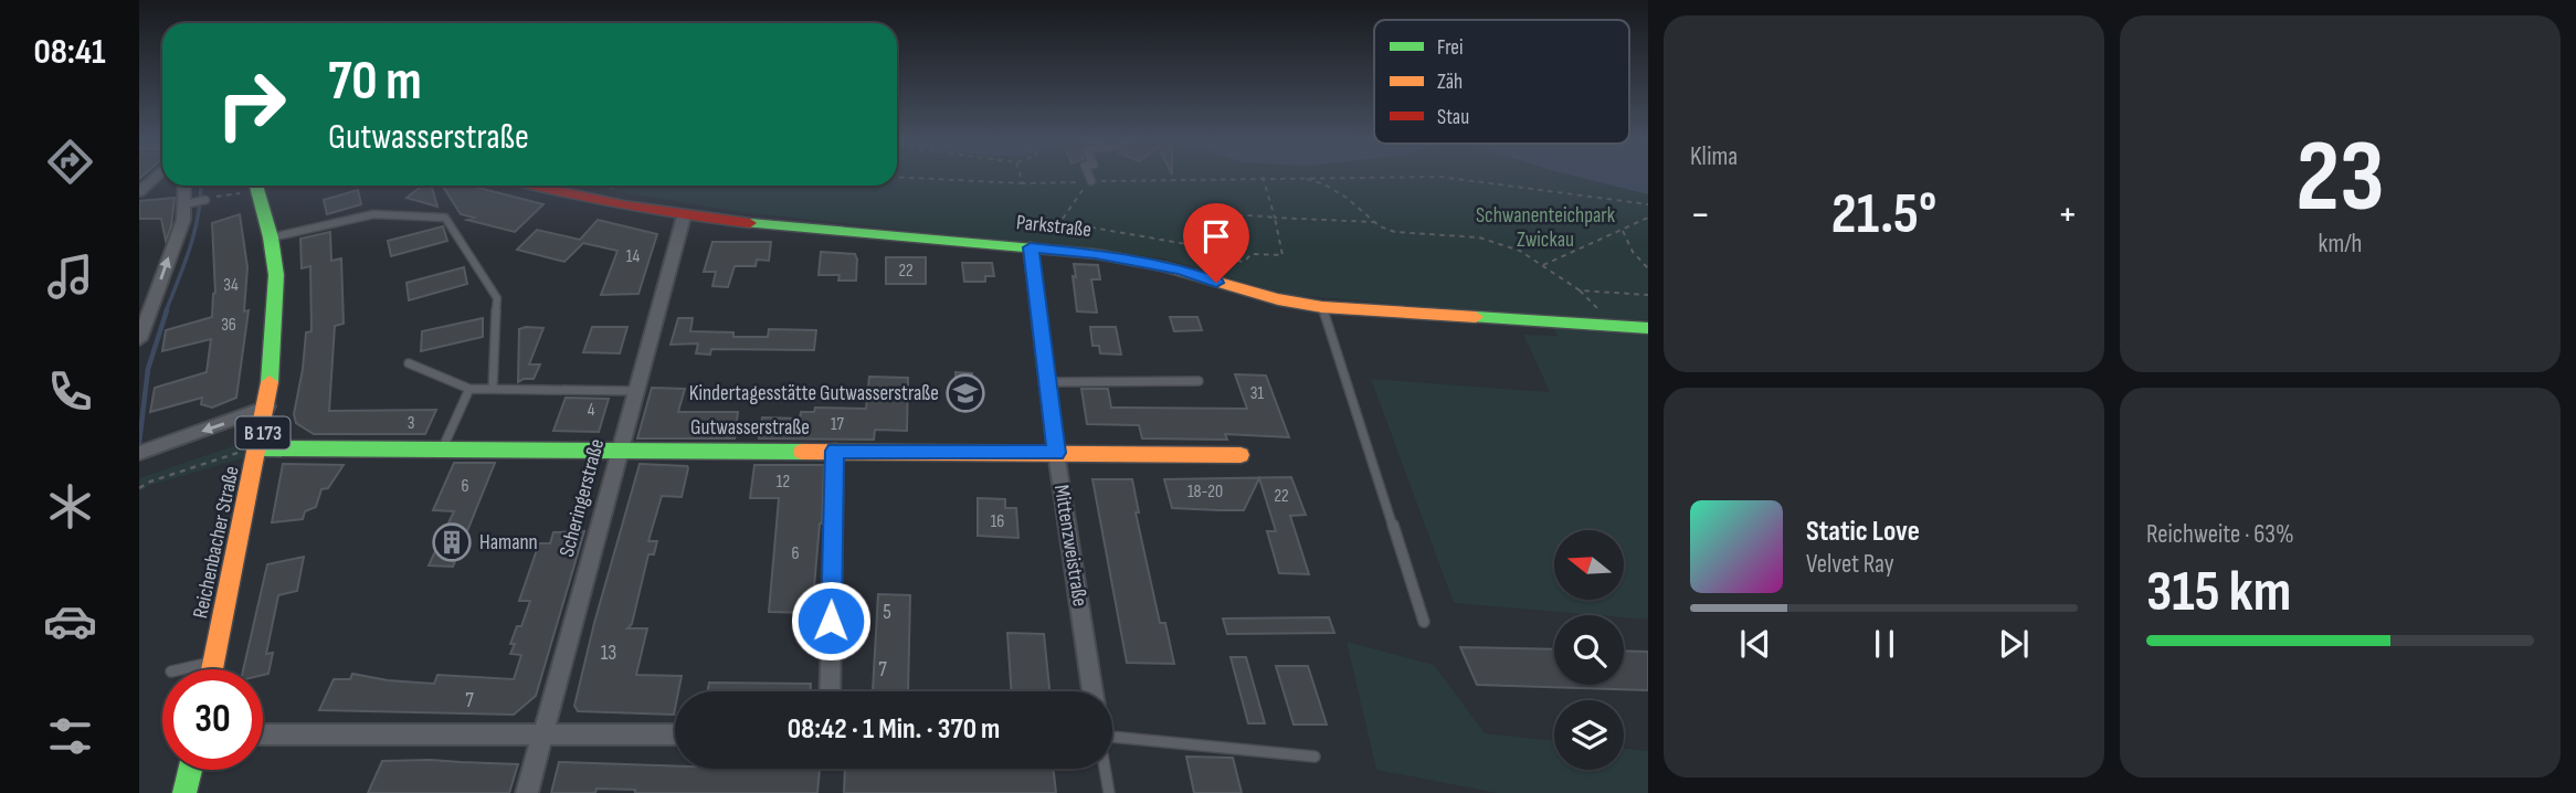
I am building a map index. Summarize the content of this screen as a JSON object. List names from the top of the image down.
{
  "streets": {
    "street": [
      "Parkstraße",
      "Gutwasserstraße",
      "B 173",
      "Scheringerstraße",
      "Reichenbacher Straße",
      "Mittenzweistraße"
    ]
  },
  "crossings": [
    ["Parkstraße", "Scheringerstraße"],
    ["Parkstraße", "Mittenzweistraße"],
    ["Gutwasserstraße", "Scheringerstraße"],
    ["Gutwasserstraße", "Reichenbacher Straße"],
    ["Gutwasserstraße", "Mittenzweistraße"]
  ],
  "parks": ["Schwanenteichpark Zwickau"],
  "places": {
    "school or university": ["Kindertagesstätte Gutwasserstraße"],
    "building": ["Hamann"]
  },
  "house_numbers": [
    "14",
    "22",
    "34",
    "36",
    "31",
    "4",
    "3",
    "17",
    "12",
    "6",
    "18-20",
    "22",
    "16",
    "6",
    "5",
    "13",
    "7",
    "7"
  ],
  "legend": ["Frei", "Zäh", "Stau"],
  "north": "left",
  "page": {
    "tabs": "08:41",
    "tile": [
      "Klima",
      ["23", "km/h"],
      ["Reichweite · 63%", "315 km"]
    ],
    "turn": ["70 m", "Gutwasserstraße"],
    "heat": ["−", "21.5°", "+"],
    "song": ["Static Love", "Velvet Ray"],
    "limit": "30",
    "trip": "08:42 · 1 Min. · 370 m"
  }
}
